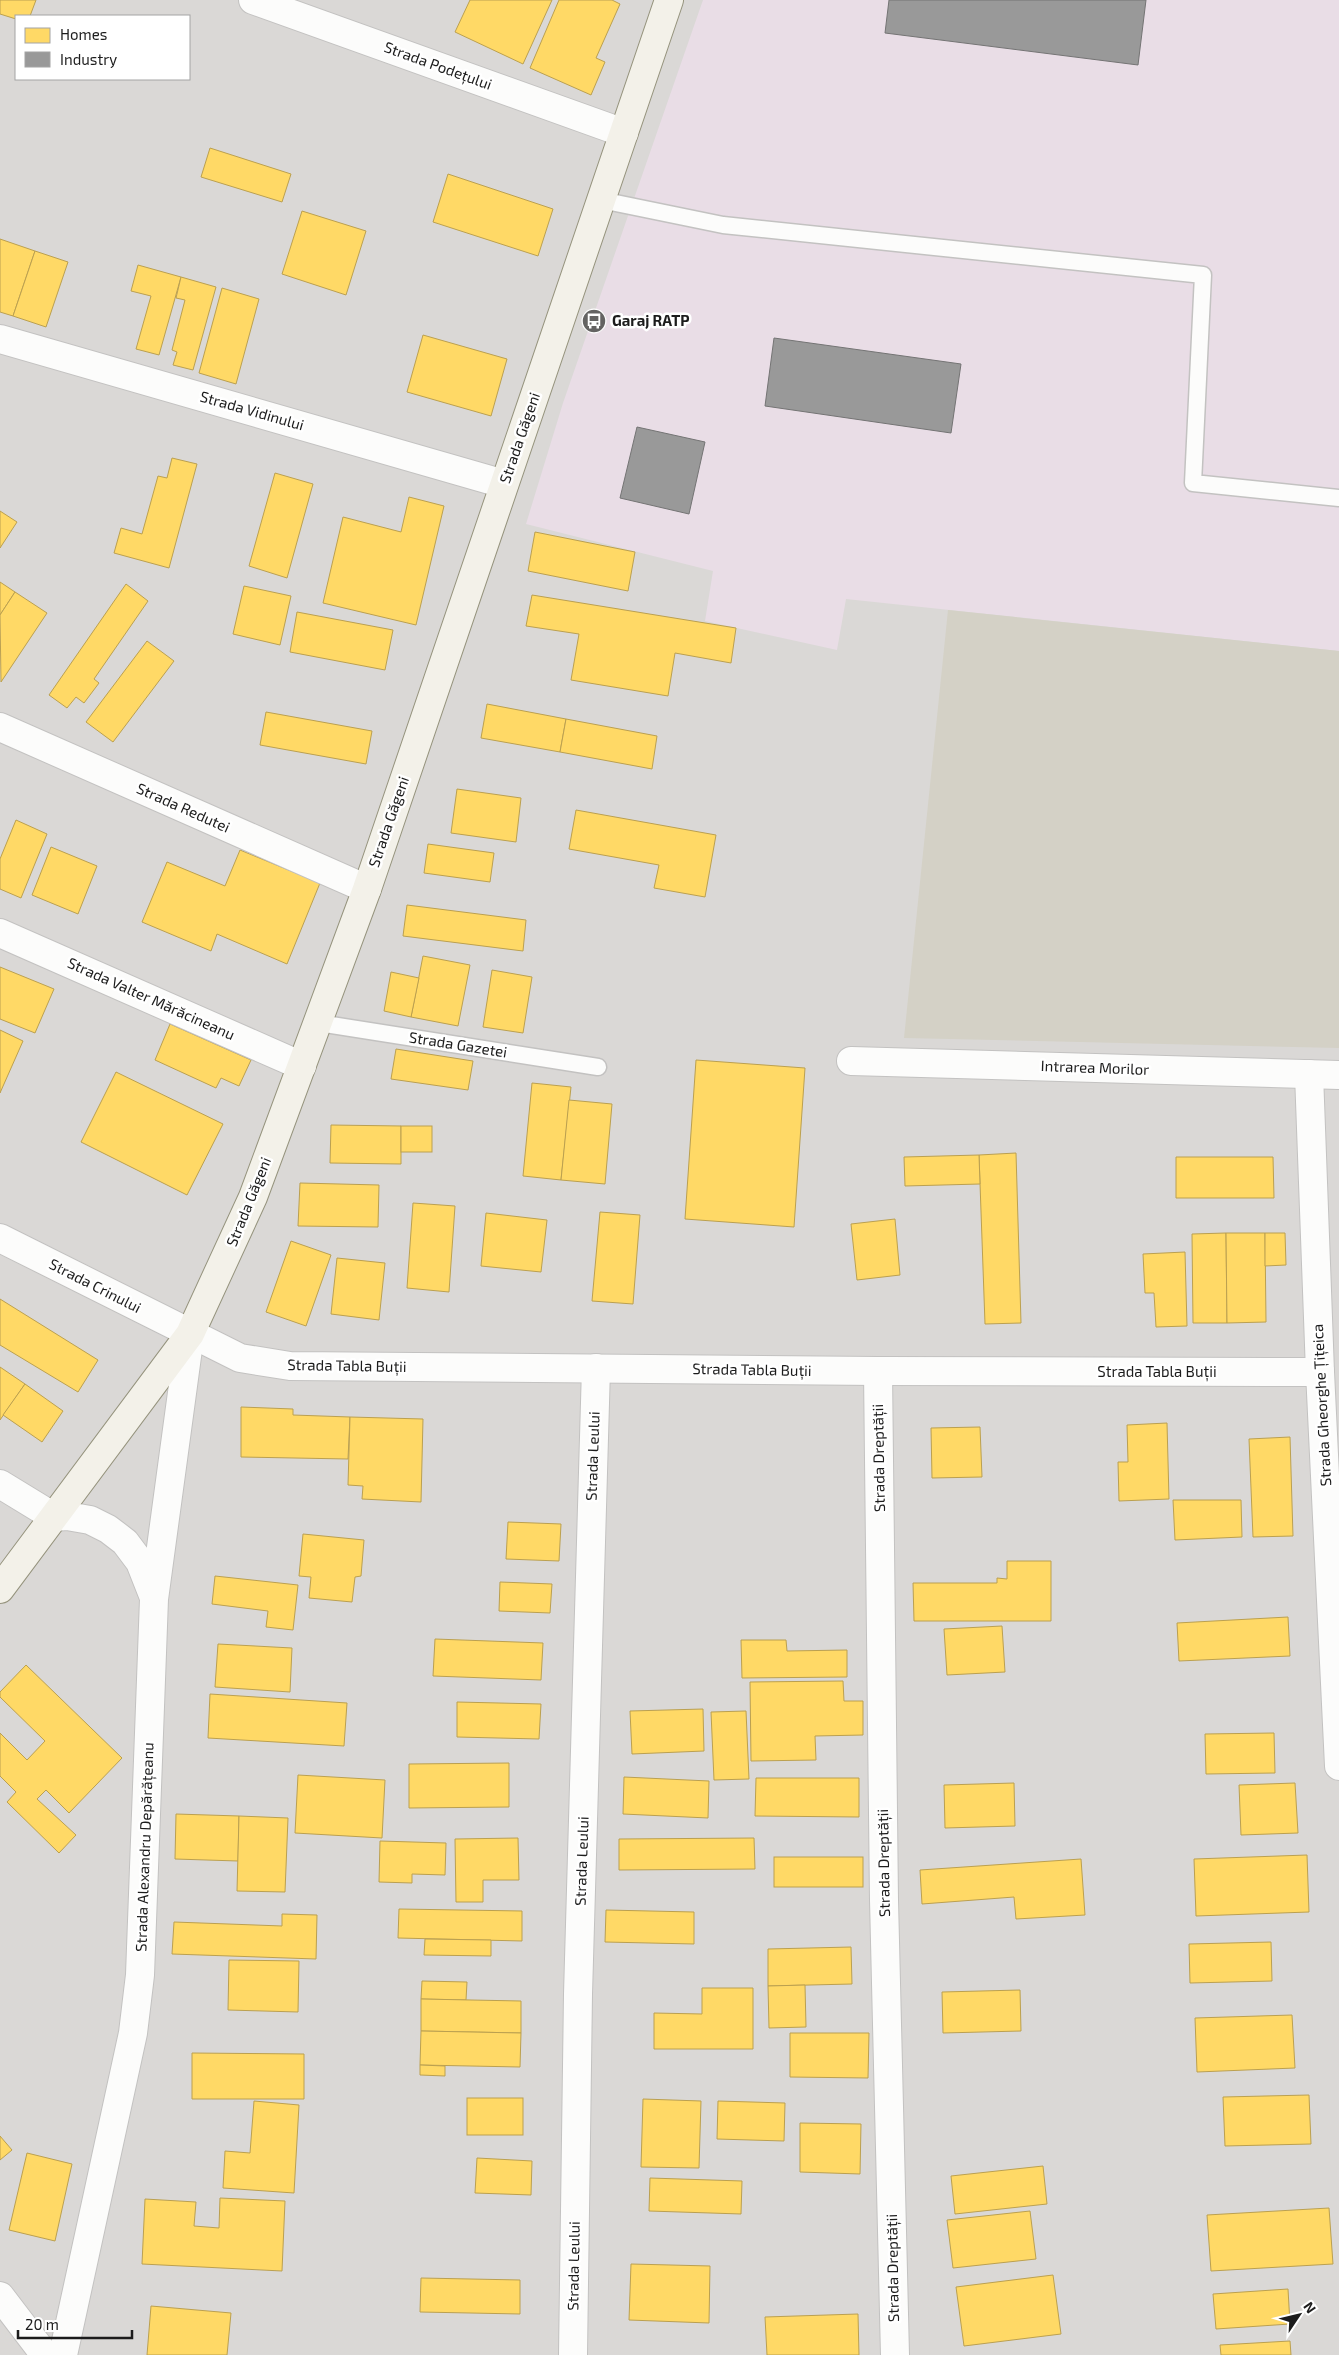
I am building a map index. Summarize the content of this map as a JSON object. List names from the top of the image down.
{
  "streets": {
    "main road": ["Strada Găgeni"],
    "street": [
      "Strada Podețului",
      "Strada Vidinului",
      "Strada Redutei",
      "Strada Valter Mărăcineanu",
      "Intrarea Morilor",
      "Strada Crinului",
      "Strada Tabla Buții",
      "Strada Gheorghe Țițeica",
      "Strada Leului",
      "Strada Dreptății",
      "Strada Alexandru Depărățeanu"
    ],
    "lane": ["Strada Gazetei"]
  },
  "crossings": [
    ["Strada Podețului", "Strada Găgeni"],
    ["Strada Vidinului", "Strada Găgeni"],
    ["Strada Găgeni", "Strada Redutei"],
    ["Strada Găgeni", "Strada Valter Mărăcineanu"],
    ["Strada Găgeni", "Strada Gazetei"],
    ["Strada Găgeni", "Strada Crinului"],
    ["Strada Găgeni", "Strada Tabla Buții"],
    ["Strada Găgeni", "Strada Alexandru Depărățeanu"],
    ["Intrarea Morilor", "Strada Gheorghe Țițeica"],
    ["Strada Crinului", "Strada Tabla Buții"],
    ["Strada Crinului", "Strada Alexandru Depărățeanu"],
    ["Strada Tabla Buții", "Strada Gheorghe Țițeica"],
    ["Strada Tabla Buții", "Strada Leului"],
    ["Strada Tabla Buții", "Strada Dreptății"],
    ["Strada Tabla Buții", "Strada Alexandru Depărățeanu"]
  ],
  "places": {
    "bus stop": ["Garaj RATP"]
  },
  "legend": ["Homes", "Industry"],
  "scale_bar": "20 m",
  "north": "top right"
}
